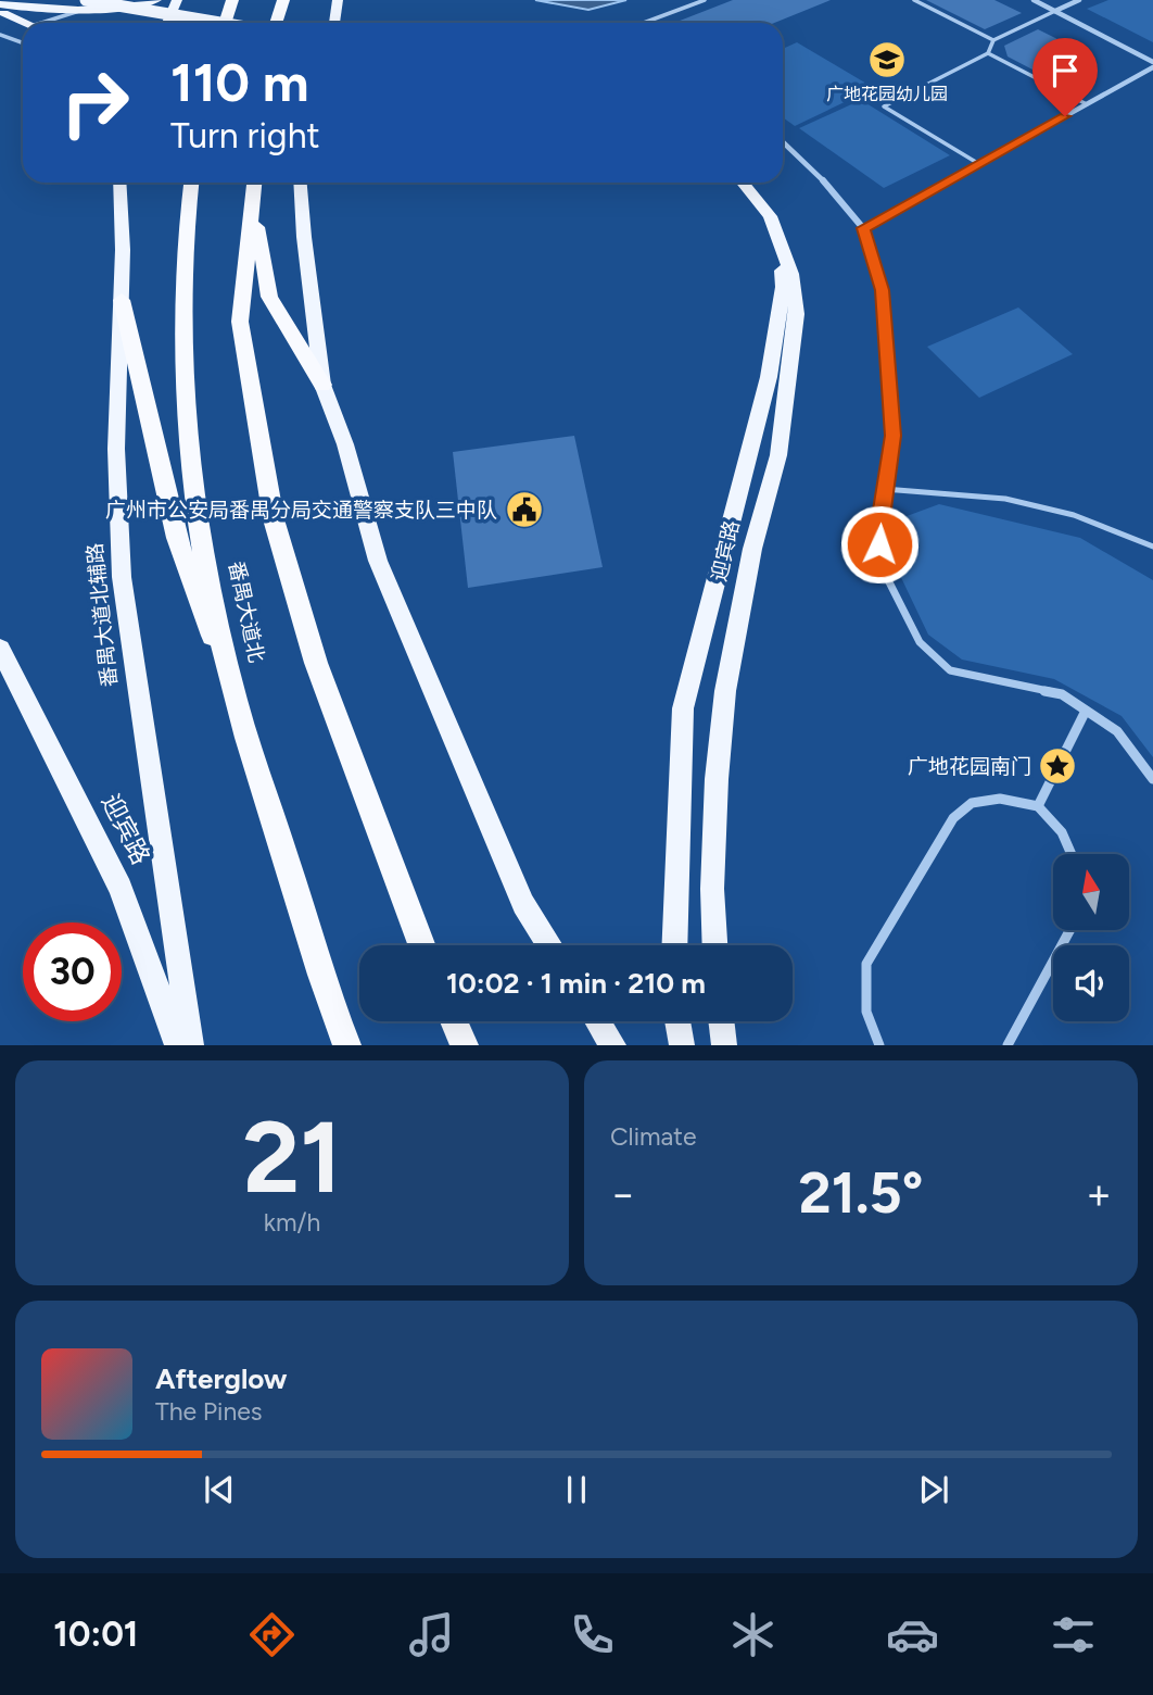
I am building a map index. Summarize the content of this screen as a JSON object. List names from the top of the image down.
{
  "streets": {
    "highway": ["番禺大道北"],
    "main road": ["迎宾路", "番禺大道北辅路"]
  },
  "places": {
    "school or university": ["广地花园幼儿园"],
    "public building": ["广州市公安局番禺分局交通警察支队三中队"],
    "place": ["广地花园南门"]
  },
  "north": "top",
  "page": {
    "turn": ["110 m", "Turn right"],
    "limit": "30",
    "trip": "10:02 · 1 min · 210 m",
    "tile": [
      ["21", "km/h"],
      "Climate"
    ],
    "heat": ["−", "21.5°", "+"],
    "song": ["Afterglow", "The Pines"],
    "tabs": "10:01"
  }
}
